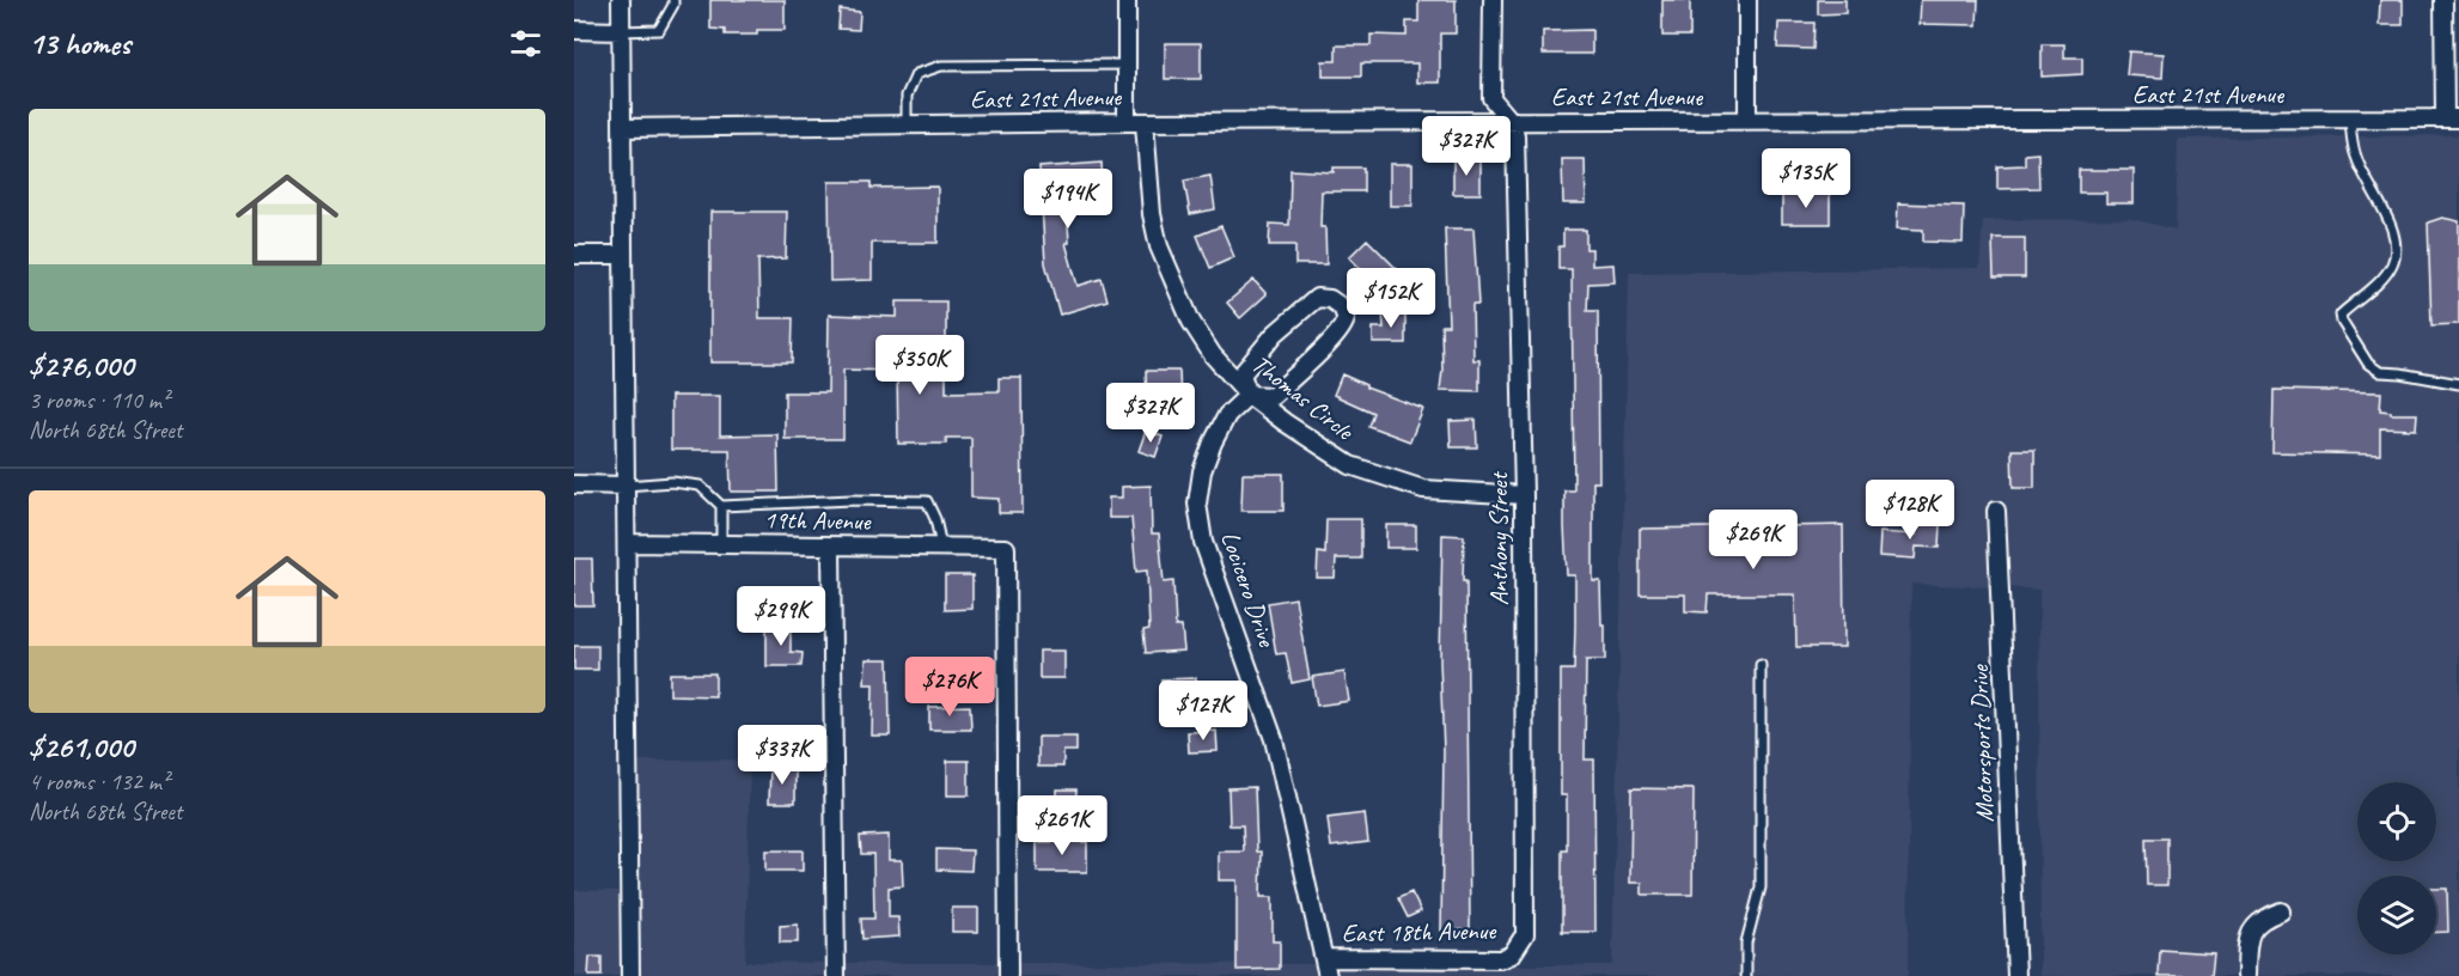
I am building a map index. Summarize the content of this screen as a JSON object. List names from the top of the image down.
{
  "streets": {
    "street": [
      "East 21st Avenue",
      "Thomas Circle",
      "19th Avenue",
      "Anthony Street",
      "Locicero Drive",
      "Motorsports Drive",
      "East 18th Avenue"
    ]
  },
  "crossings": [
    ["East 21st Avenue", "Thomas Circle"],
    ["East 21st Avenue", "Anthony Street"],
    ["Thomas Circle", "Anthony Street"],
    ["Thomas Circle", "Locicero Drive"],
    ["Anthony Street", "East 18th Avenue"],
    ["Locicero Drive", "East 18th Avenue"]
  ],
  "page": {
    "heading": "13 homes",
    "list": [
      {
        "name": "$276,000",
        "note": "3 rooms · 110 m² · North 68th Street"
      },
      {
        "name": "$261,000",
        "note": "4 rooms · 132 m² · North 68th Street"
      }
    ],
    "price": [
      "$327K",
      "$135K",
      "$194K",
      "$152K",
      "$350K",
      "$327K",
      "$128K",
      "$269K",
      "$299K",
      "$276K",
      "$127K",
      "$337K",
      "$261K"
    ]
  }
}
